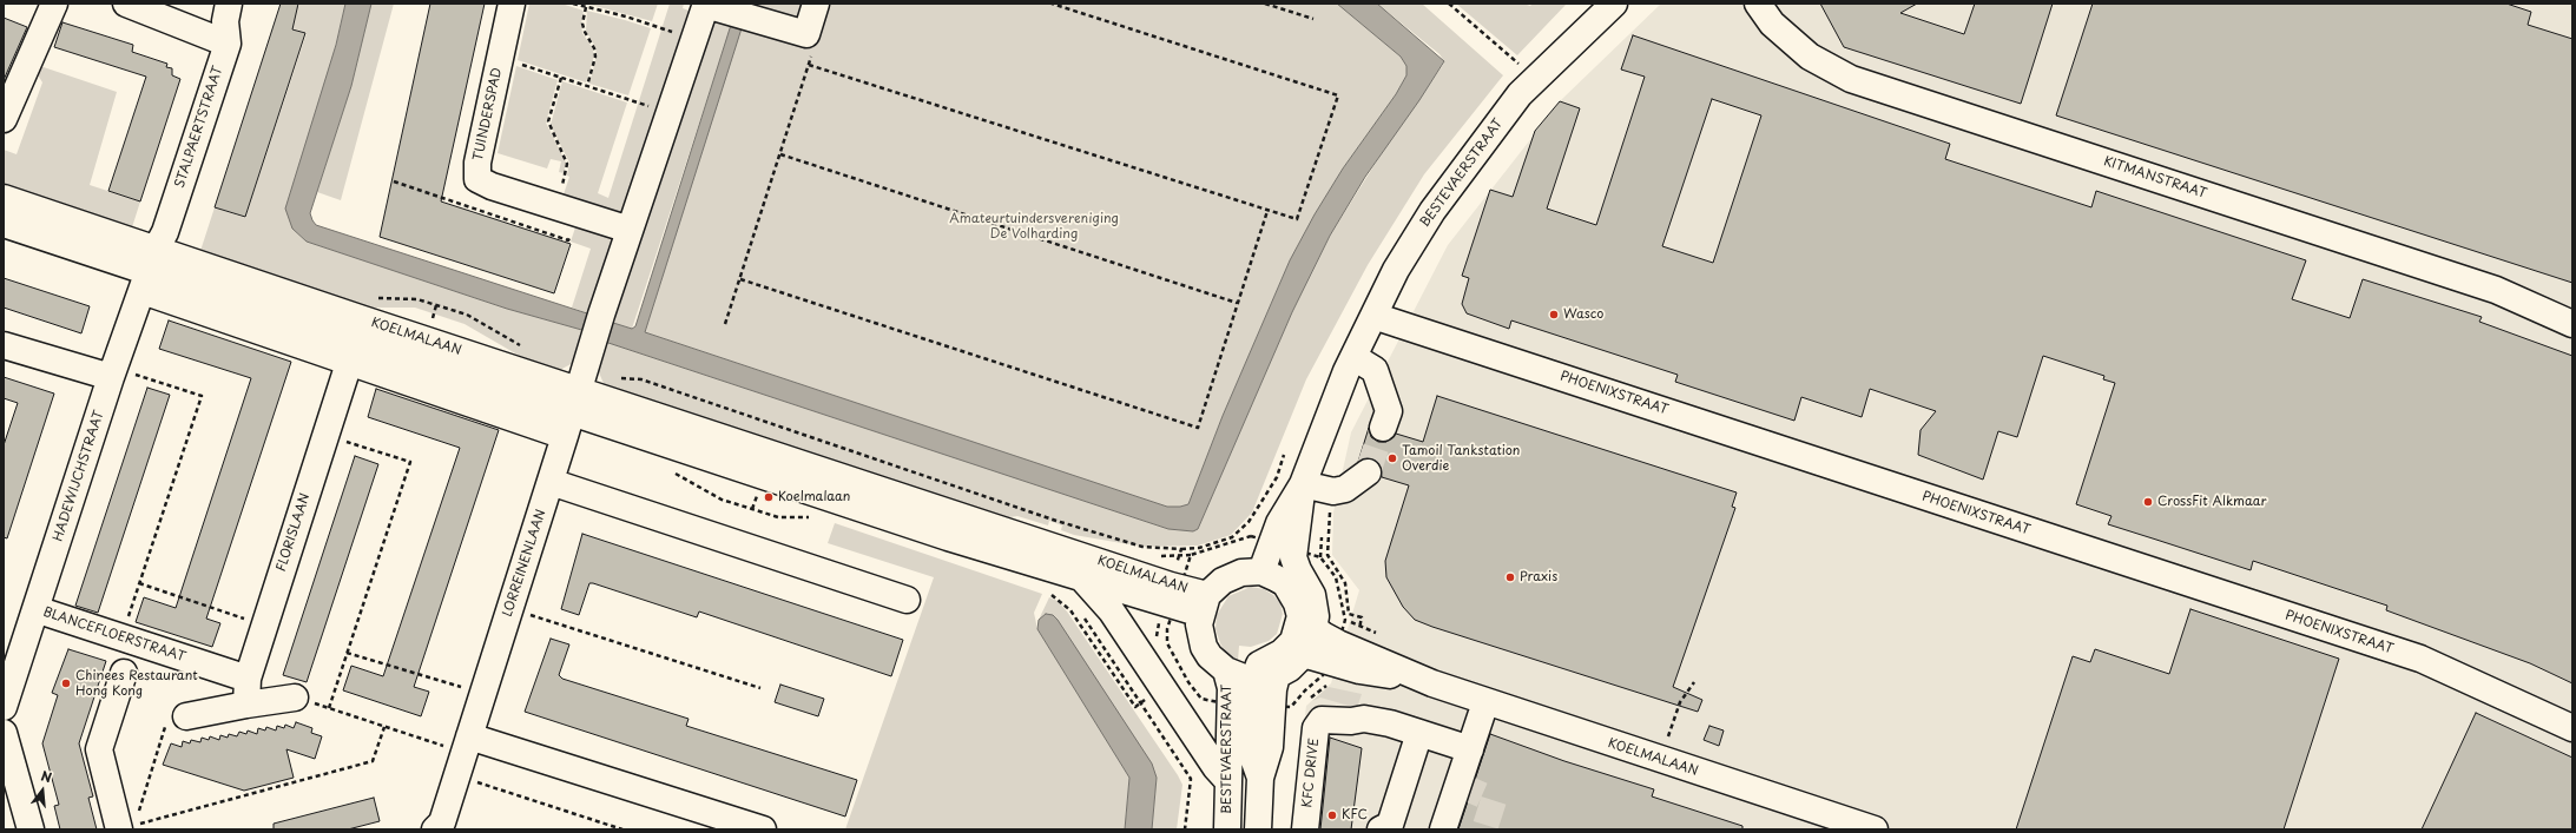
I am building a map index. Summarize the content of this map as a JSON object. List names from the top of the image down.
{
  "streets": {
    "street": [
      "TUINDERSPAD",
      "STALPAERTSTRAAT",
      "BESTEVAERSTRAAT",
      "KITMANSTRAAT",
      "KOELMALAAN",
      "PHOENIXSTRAAT",
      "HADEWIJCHSTRAAT",
      "FLORISLAAN",
      "LORREINENLAAN",
      "BLANCEFLOERSTRAAT",
      "KFC DRIVE"
    ]
  },
  "crossings": [
    ["STALPAERTSTRAAT", "KOELMALAAN"],
    ["STALPAERTSTRAAT", "HADEWIJCHSTRAAT"],
    ["BESTEVAERSTRAAT", "KOELMALAAN"],
    ["BESTEVAERSTRAAT", "PHOENIXSTRAAT"],
    ["KOELMALAAN", "HADEWIJCHSTRAAT"],
    ["KOELMALAAN", "FLORISLAAN"],
    ["KOELMALAAN", "LORREINENLAAN"],
    ["HADEWIJCHSTRAAT", "BLANCEFLOERSTRAAT"],
    ["FLORISLAAN", "BLANCEFLOERSTRAAT"]
  ],
  "parks": ["Amateurtuindersvereniging De Volharding"],
  "places": [
    "Wasco",
    "Tamoil Tankstation Overdie",
    "Koelmalaan",
    "CrossFit Alkmaar",
    "Praxis",
    "Chinees Restaurant Hong Kong",
    "KFC"
  ],
  "north": "top"
}
